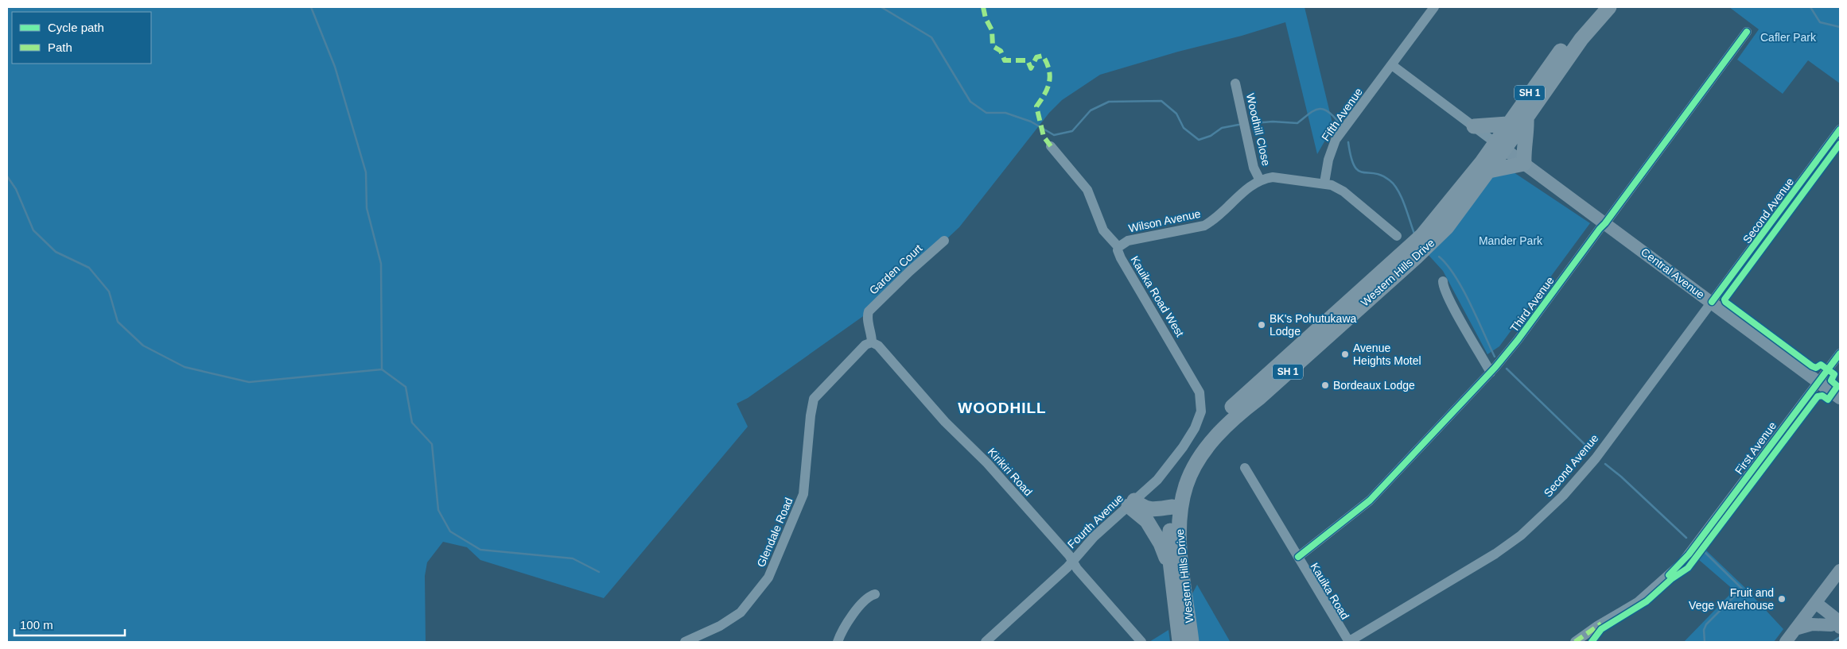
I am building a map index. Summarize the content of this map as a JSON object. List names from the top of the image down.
{
  "streets": {
    "highway": ["SH 1", "Western Hills Drive"],
    "main road": ["Central Avenue"],
    "street": [
      "Fifth Avenue",
      "Woodhill Close",
      "Second Avenue",
      "Wilson Avenue",
      "Garden Court",
      "Kauika Road West",
      "Third Avenue",
      "First Avenue",
      "Kirikiri Road",
      "Fourth Avenue",
      "Glendale Road",
      "Kauika Road"
    ]
  },
  "crossings": [
    ["Fifth Avenue", "Wilson Avenue"],
    ["Woodhill Close", "Wilson Avenue"],
    ["Second Avenue", "Central Avenue"],
    ["Second Avenue", "Kauika Road"],
    ["Wilson Avenue", "Kauika Road West"],
    ["Garden Court", "Kirikiri Road"],
    ["Garden Court", "Glendale Road"],
    ["Western Hills Drive", "Central Avenue"],
    ["Central Avenue", "Third Avenue"],
    ["Central Avenue", "First Avenue"],
    ["Kauika Road West", "Fourth Avenue"],
    ["Third Avenue", "Kauika Road"],
    ["Kirikiri Road", "Fourth Avenue"],
    ["Kirikiri Road", "Glendale Road"]
  ],
  "districts": ["WOODHILL"],
  "parks": ["Cafler Park", "Mander Park"],
  "places": [
    "BK's Pohutukawa Lodge",
    "Avenue Heights Motel",
    "Bordeaux Lodge",
    "Fruit and Vege Warehouse"
  ],
  "legend": ["Cycle path", "Path"],
  "scale_bar": "100 m"
}
